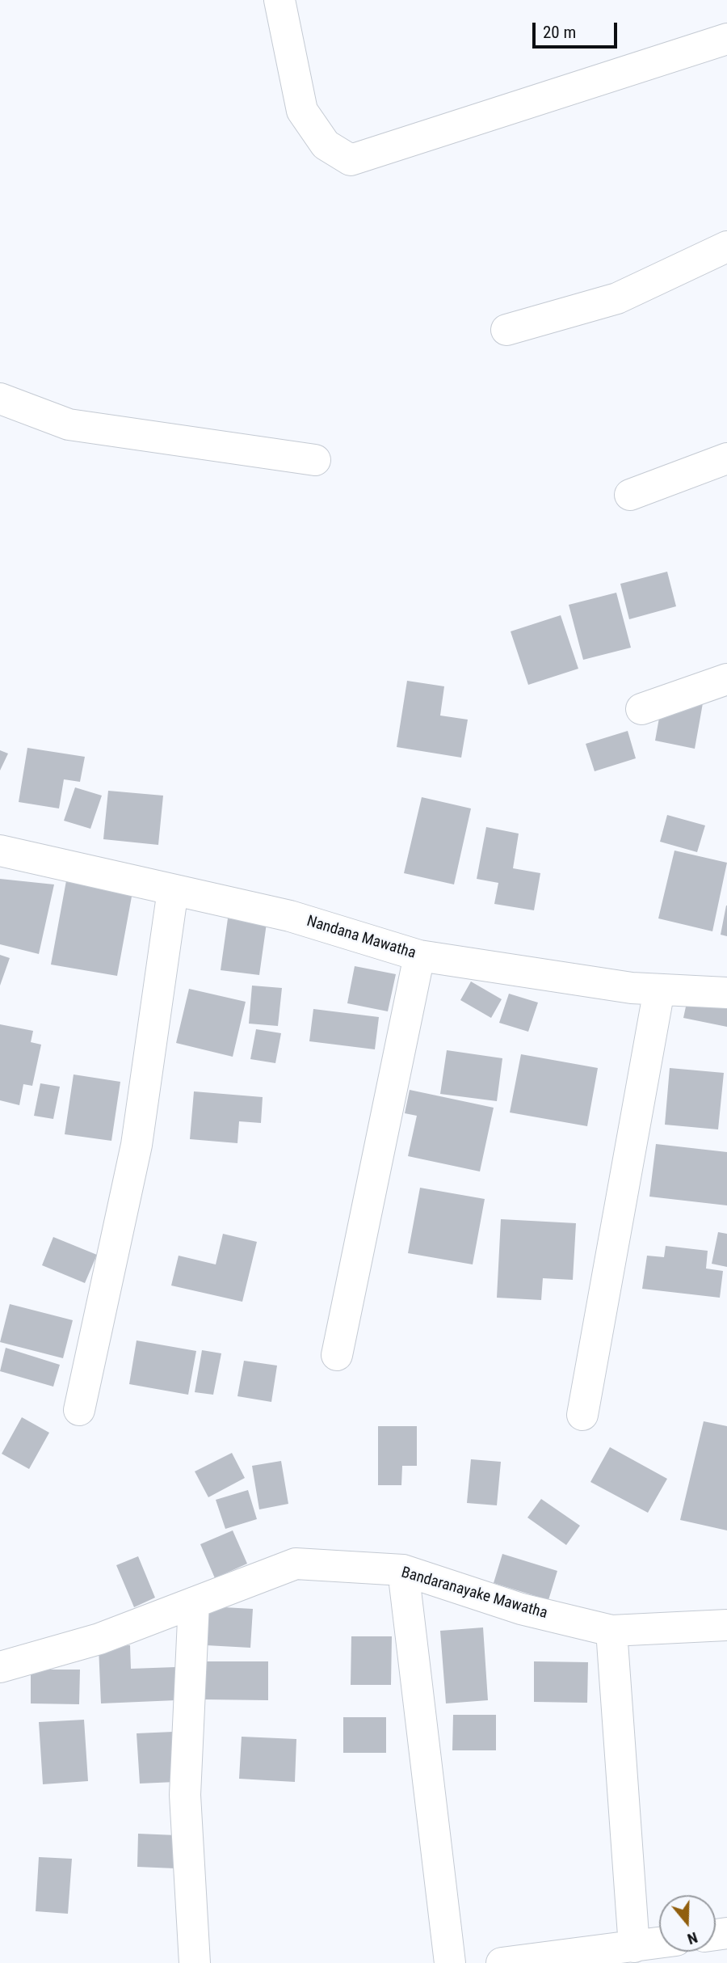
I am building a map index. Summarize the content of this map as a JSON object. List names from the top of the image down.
{
  "streets": {
    "street": ["Nandana Mawatha", "Bandaranayake Mawatha"]
  },
  "scale_bar": "20 m",
  "north": "bottom"
}
